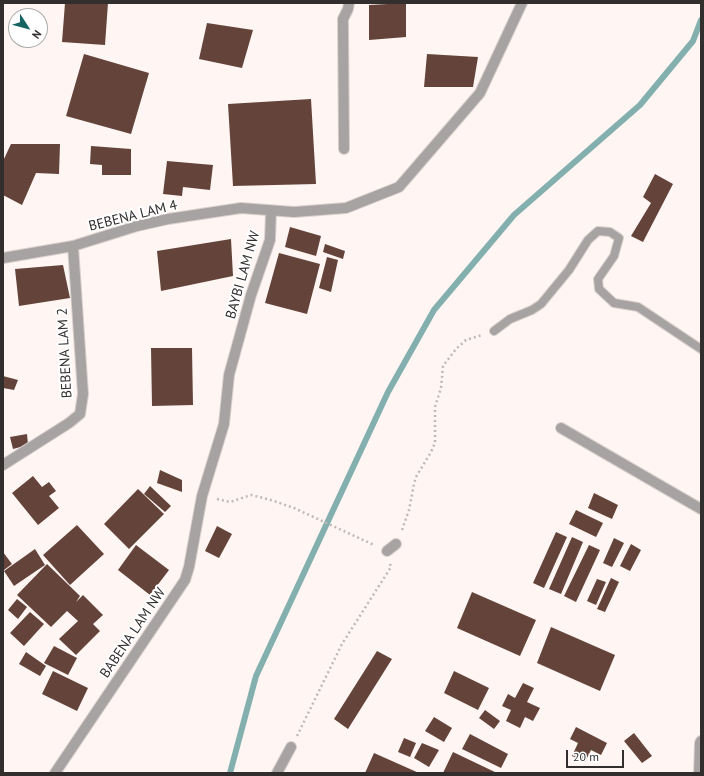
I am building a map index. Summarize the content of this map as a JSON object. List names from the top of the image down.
{
  "streets": {
    "street": [
      "BEBENA LAM 4",
      "BAYBI LAM NW",
      "BEBENA LAM 2",
      "BABENA LAM NW"
    ]
  },
  "crossings": [
    ["BEBENA LAM 4", "BAYBI LAM NW"],
    ["BEBENA LAM 4", "BEBENA LAM 2"],
    ["BAYBI LAM NW", "BABENA LAM NW"]
  ],
  "scale_bar": "20 m",
  "north": "bottom right"
}
